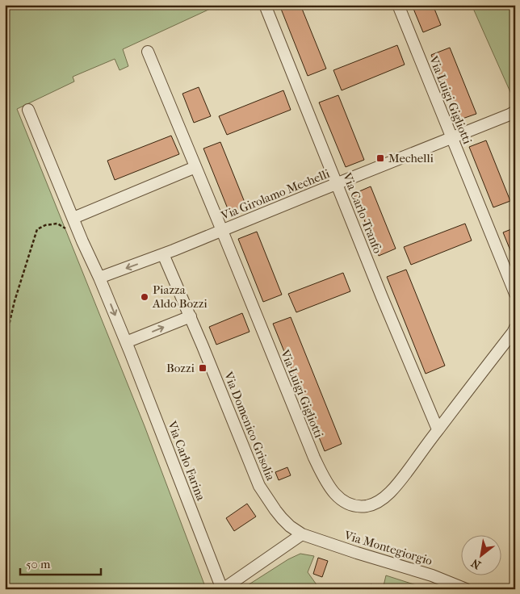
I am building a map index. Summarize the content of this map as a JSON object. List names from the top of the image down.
{
  "streets": {
    "street": [
      "Via Luigi Gigliotti",
      "Via Girolamo Mechelli",
      "Via Carlo Tranfo",
      "Via Domenico Grisolia",
      "Via Carlo Farina",
      "Via Montegiorgio"
    ]
  },
  "crossings": [
    ["Via Luigi Gigliotti", "Via Girolamo Mechelli"],
    ["Via Luigi Gigliotti", "Via Carlo Tranfo"],
    ["Via Girolamo Mechelli", "Via Carlo Tranfo"],
    ["Via Domenico Grisolia", "Via Montegiorgio"]
  ],
  "places": {
    "transit": ["Mechelli", "Bozzi"],
    "other": ["Piazza Aldo Bozzi"]
  },
  "scale_bar": "50 m",
  "north": "bottom left"
}
